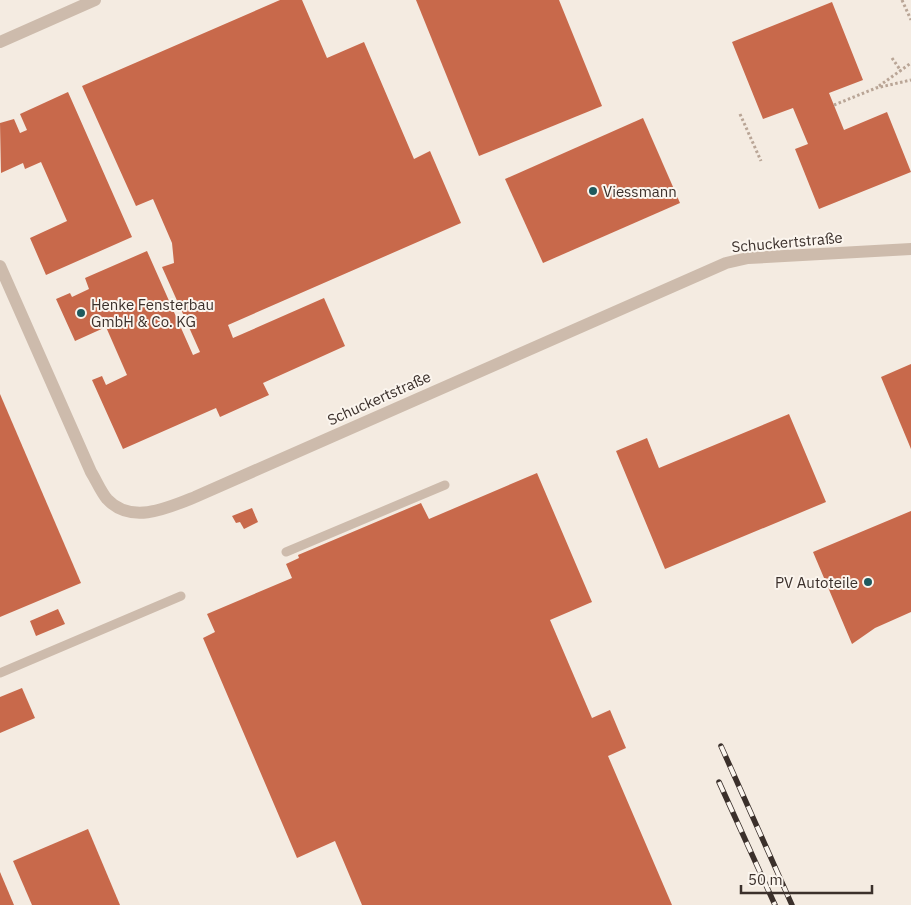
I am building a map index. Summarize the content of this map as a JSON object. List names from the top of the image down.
{
  "streets": {
    "street": ["Schuckertstraße"]
  },
  "places": ["Viessmann", "Henke Fensterbau GmbH & Co. KG", "PV Autoteile"],
  "scale_bar": "50 m"
}
